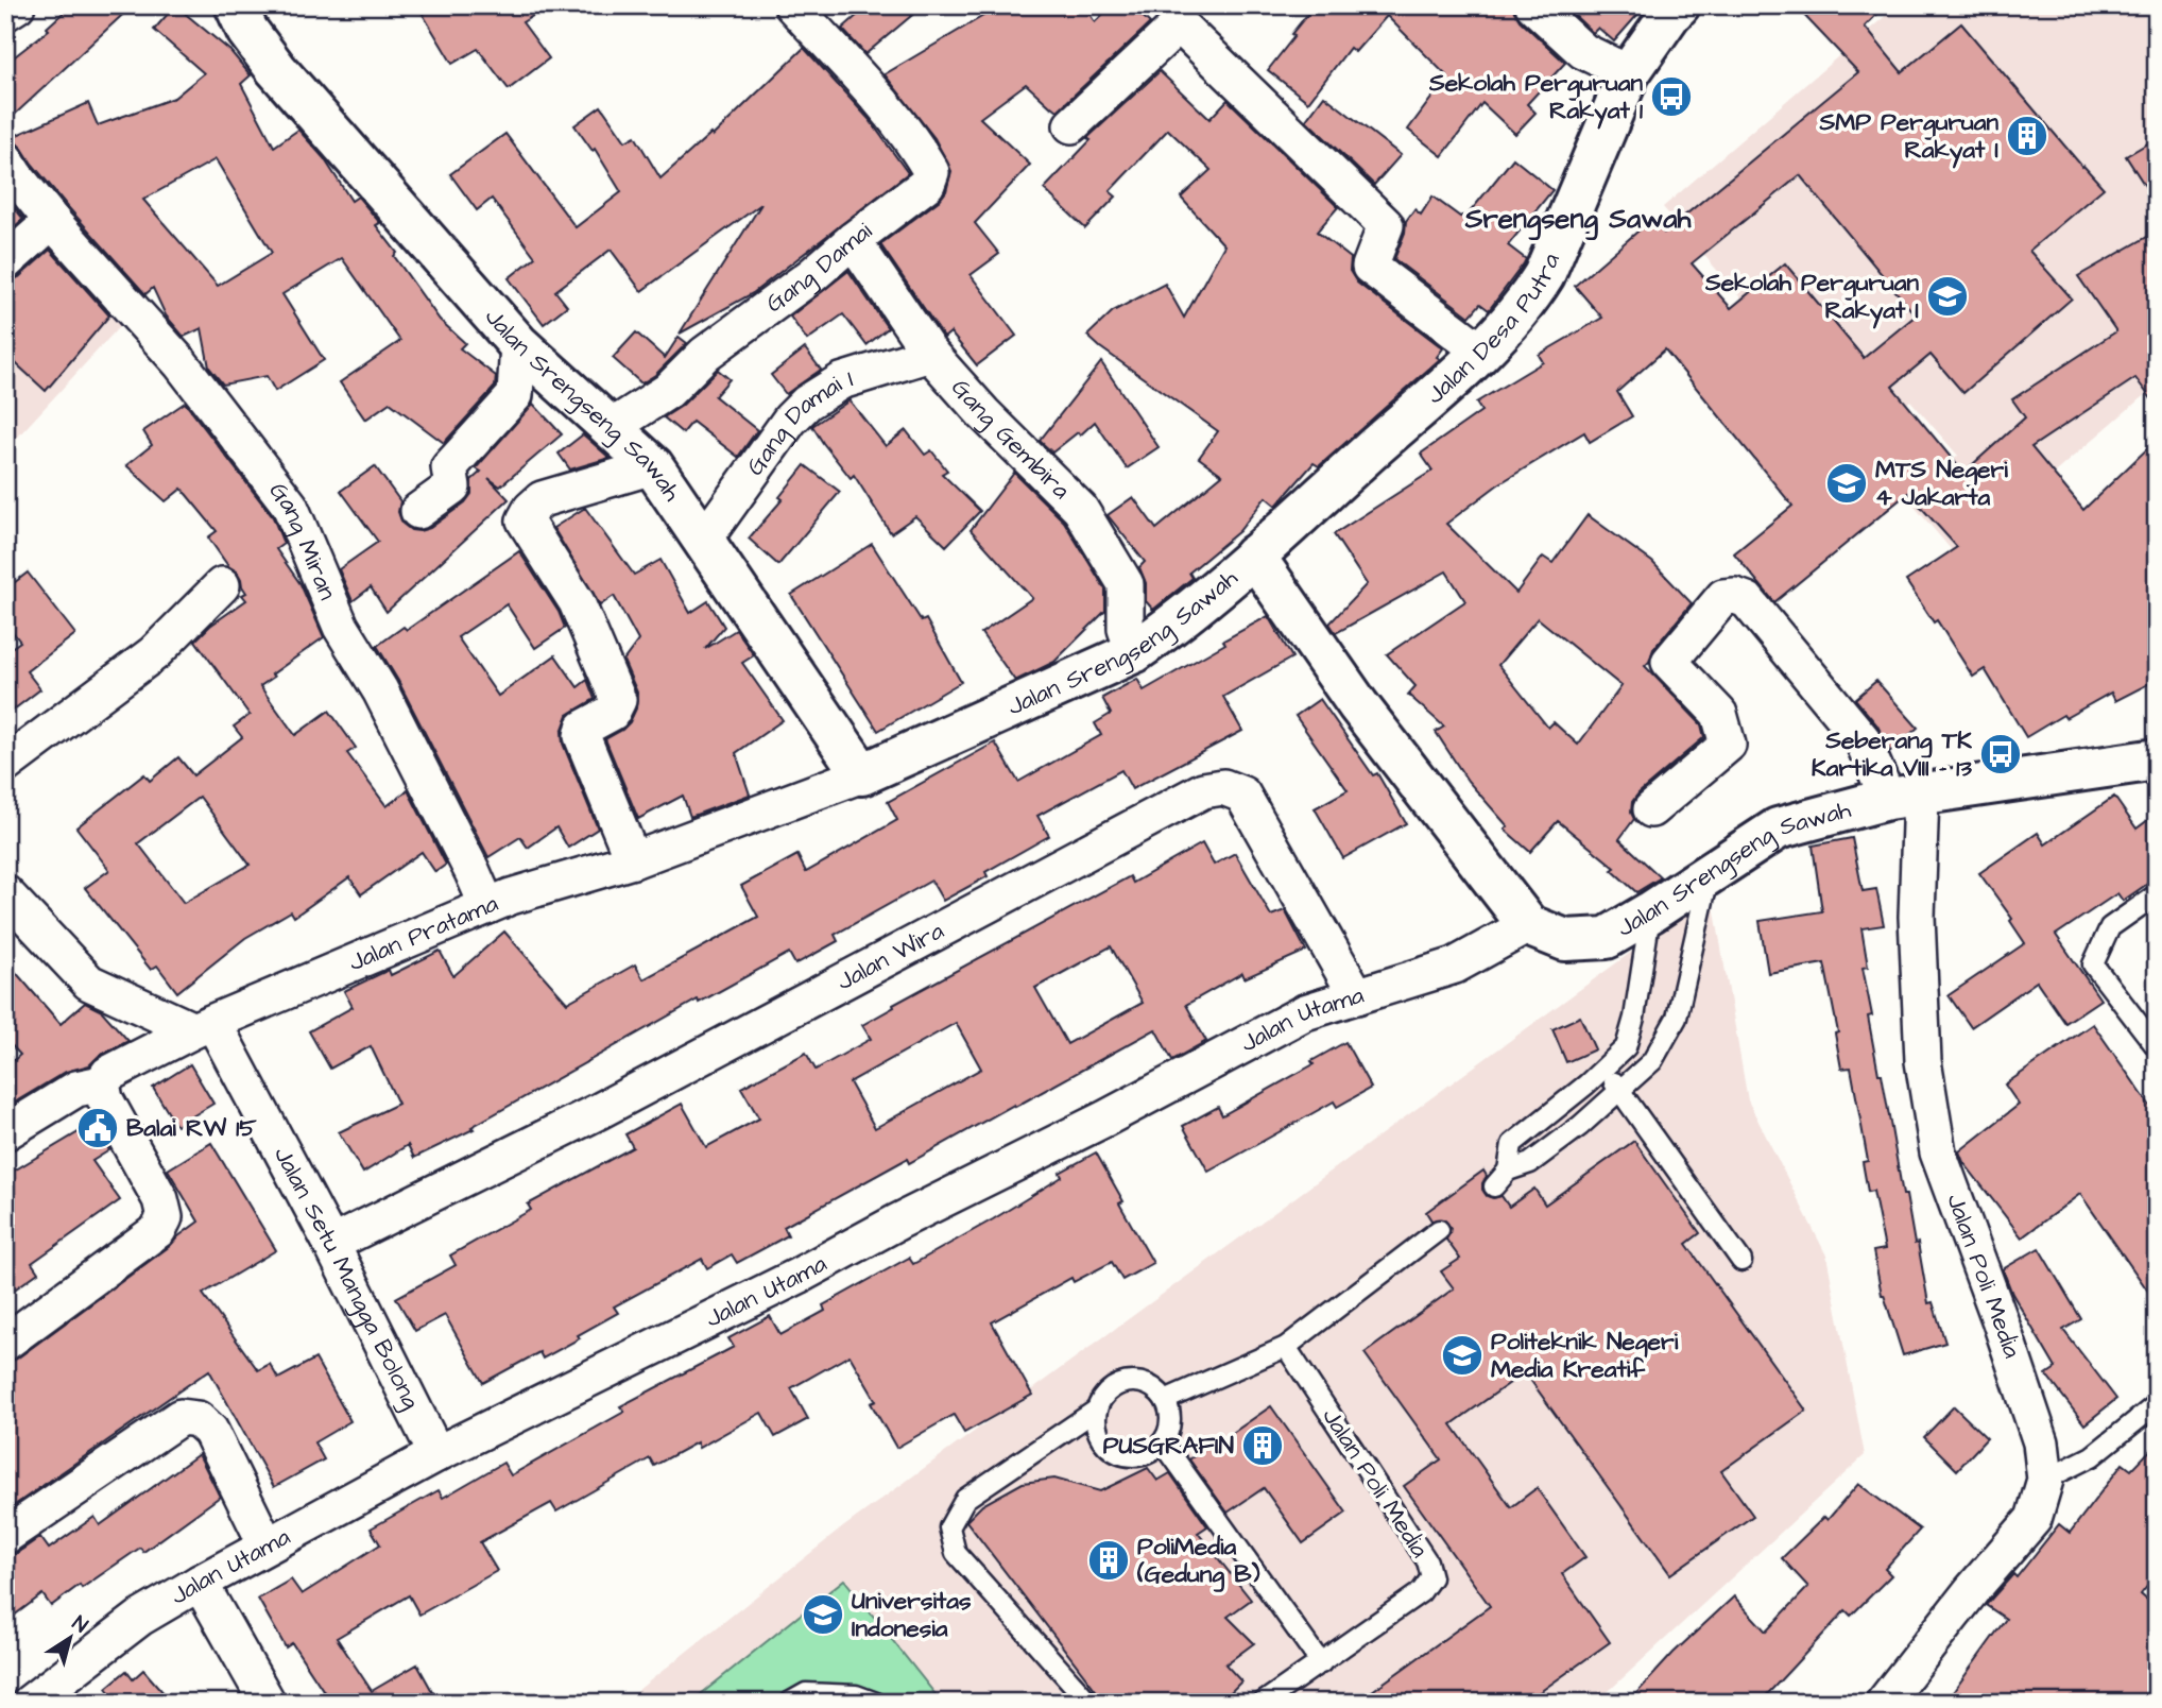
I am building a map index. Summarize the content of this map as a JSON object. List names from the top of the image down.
{
  "streets": {
    "street": [
      "Gang Damai",
      "Jalan Desa Putra",
      "Jalan Srengseng Sawah",
      "Gang Damai I",
      "Gang Gembira",
      "Gang Miran",
      "Jalan Pratama",
      "Jalan Wira",
      "Jalan Utama",
      "Jalan Poli Media",
      "Jalan Setu Mangga Bolong"
    ]
  },
  "crossings": [
    ["Gang Damai", "Jalan Srengseng Sawah"],
    ["Gang Damai", "Gang Gembira"],
    ["Jalan Desa Putra", "Jalan Srengseng Sawah"],
    ["Jalan Srengseng Sawah", "Gang Damai I"],
    ["Jalan Srengseng Sawah", "Gang Gembira"],
    ["Jalan Srengseng Sawah", "Jalan Pratama"],
    ["Jalan Srengseng Sawah", "Jalan Utama"],
    ["Jalan Srengseng Sawah", "Jalan Poli Media"],
    ["Gang Damai I", "Gang Gembira"],
    ["Gang Miran", "Jalan Pratama"],
    ["Jalan Pratama", "Jalan Setu Mangga Bolong"],
    ["Jalan Wira", "Jalan Utama"],
    ["Jalan Wira", "Jalan Setu Mangga Bolong"],
    ["Jalan Utama", "Jalan Setu Mangga Bolong"]
  ],
  "districts": ["Srengseng Sawah"],
  "places": {
    "bus stop": ["Sekolah Perguruan Rakyat 1", "Seberang TK Kartika VIII - 13"],
    "building": ["SMP Perguruan Rakyat I", "PUSGRAFIN", "PoliMedia (Gedung B)"],
    "school or university": [
      "Sekolah Perguruan Rakyat I",
      "MTS Negeri 4 Jakarta",
      "Politeknik Negeri Media Kreatif",
      "Universitas Indonesia"
    ],
    "public building": ["Balai RW 15"]
  },
  "north": "top right"
}
